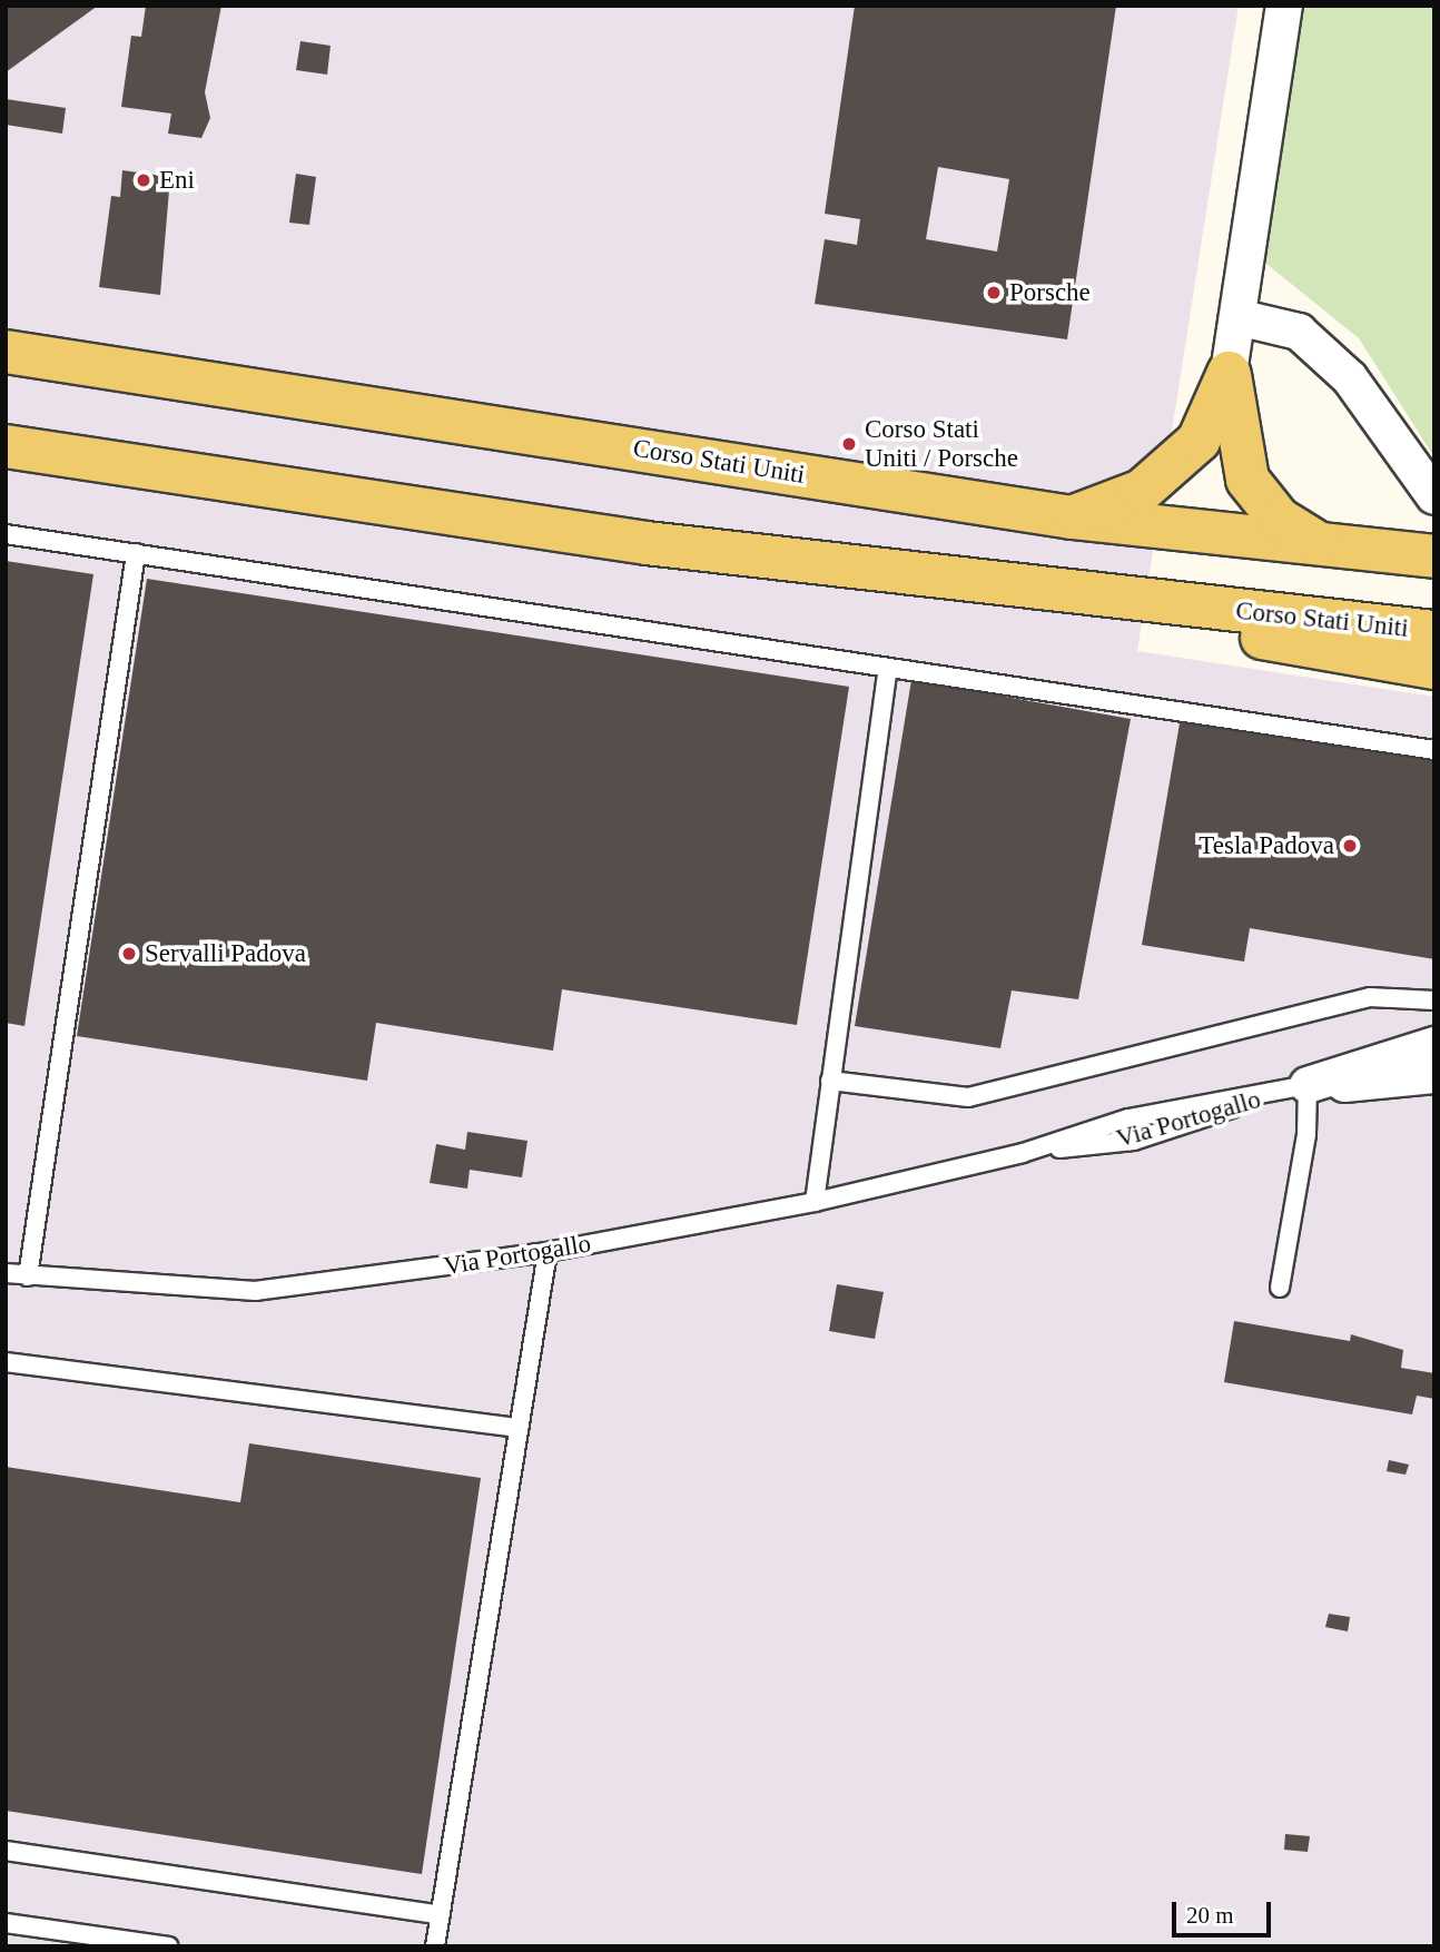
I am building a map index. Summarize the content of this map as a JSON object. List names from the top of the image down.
{
  "streets": {
    "main road": ["Corso Stati Uniti"],
    "street": ["Via Portogallo"]
  },
  "places": [
    "Eni",
    "Porsche",
    "Corso Stati Uniti / Porsche",
    "Tesla Padova",
    "Servalli Padova"
  ],
  "scale_bar": "20 m"
}
